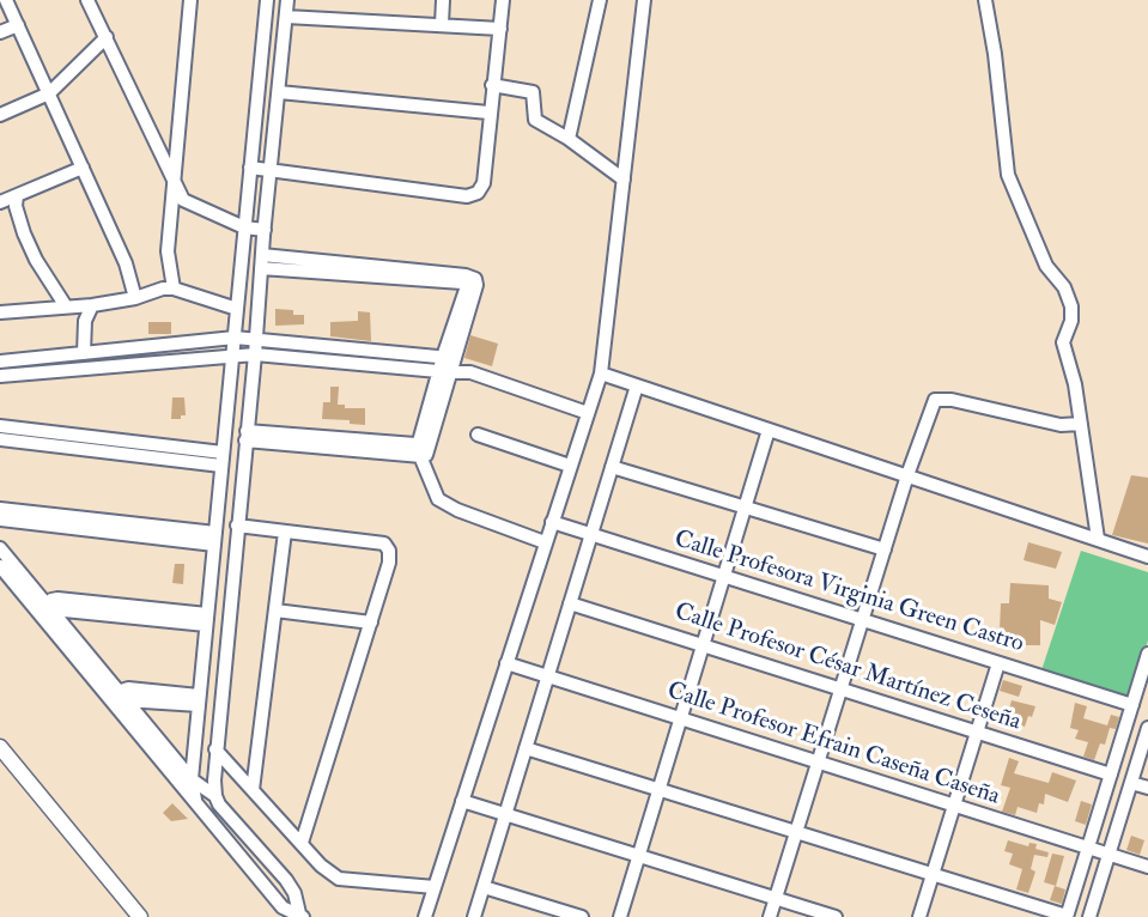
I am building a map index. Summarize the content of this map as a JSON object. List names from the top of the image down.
{
  "streets": {
    "street": ["Calle Profesora Virginia Green Castro", "Calle Profesor César Martínez Ceseña", "Calle Profesor Efrain Caseña Caseña"]
  }
}
